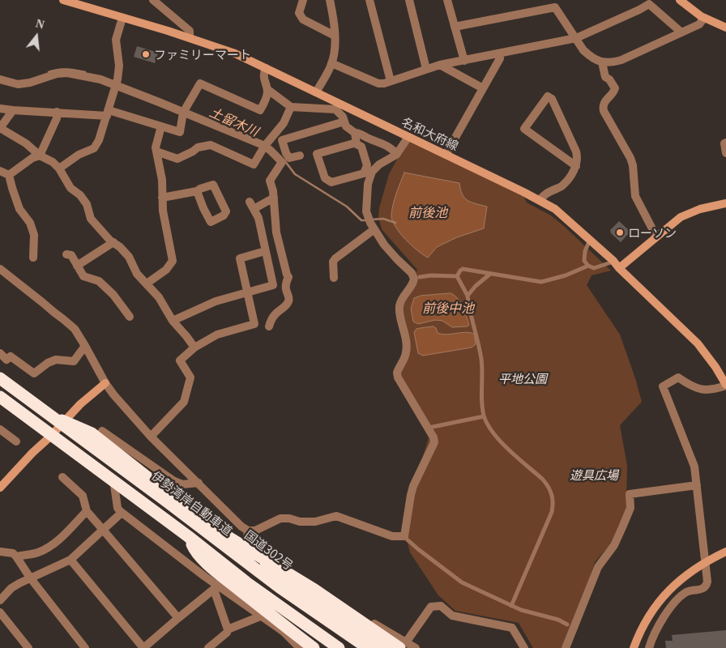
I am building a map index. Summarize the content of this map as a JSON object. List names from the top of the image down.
{
  "streets": {
    "highway": ["伊勢湾岸自動車道", "国道302号"],
    "main road": ["名和大府線"]
  },
  "crossings": [
    ["伊勢湾岸自動車道", "国道302号"]
  ],
  "water": ["土留木川", "前後池", "前後中池"],
  "parks": ["平地公園", "遊具広場"],
  "places": ["ファミリーマート", "ローソン"],
  "north": "top"
}
